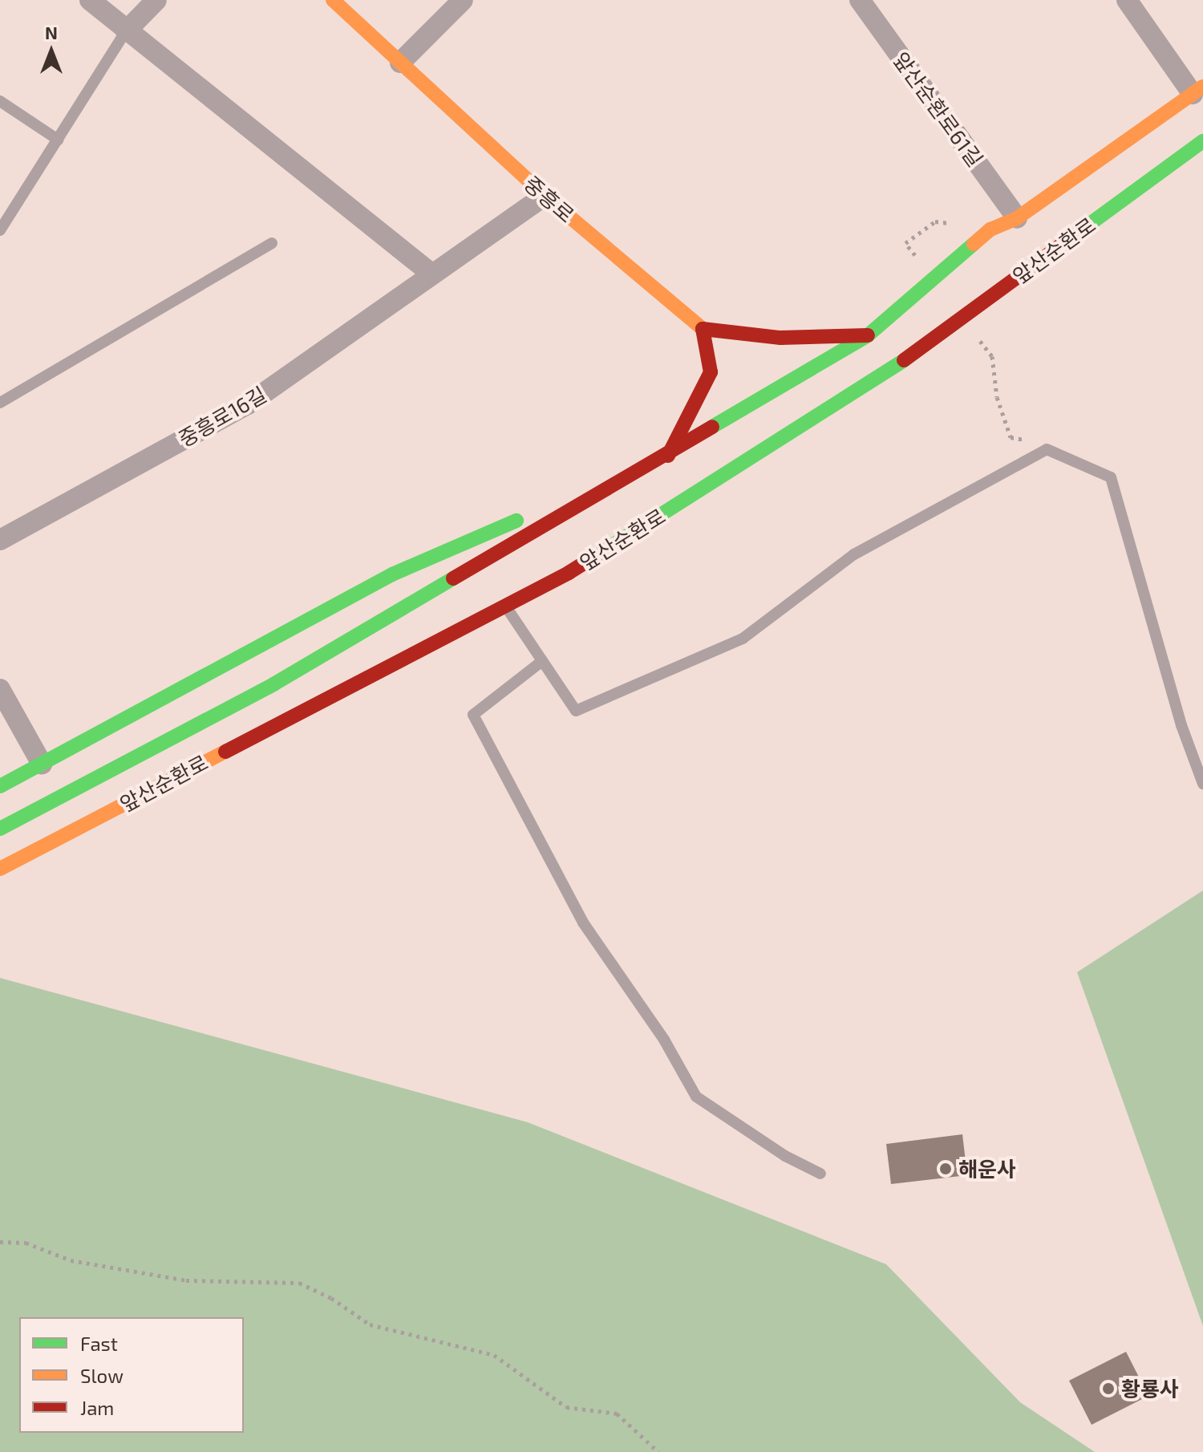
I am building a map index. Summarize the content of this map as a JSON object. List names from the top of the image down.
{
  "streets": {
    "main road": ["중흥로", "앞산순환로"],
    "street": ["앞산순환로61길", "중흥로16길"]
  },
  "crossings": [
    ["앞산순환로61길", "앞산순환로"],
    ["중흥로", "중흥로16길"]
  ],
  "places": ["해운사", "황룡사"],
  "legend": ["Fast", "Slow", "Jam"],
  "north": "top"
}
